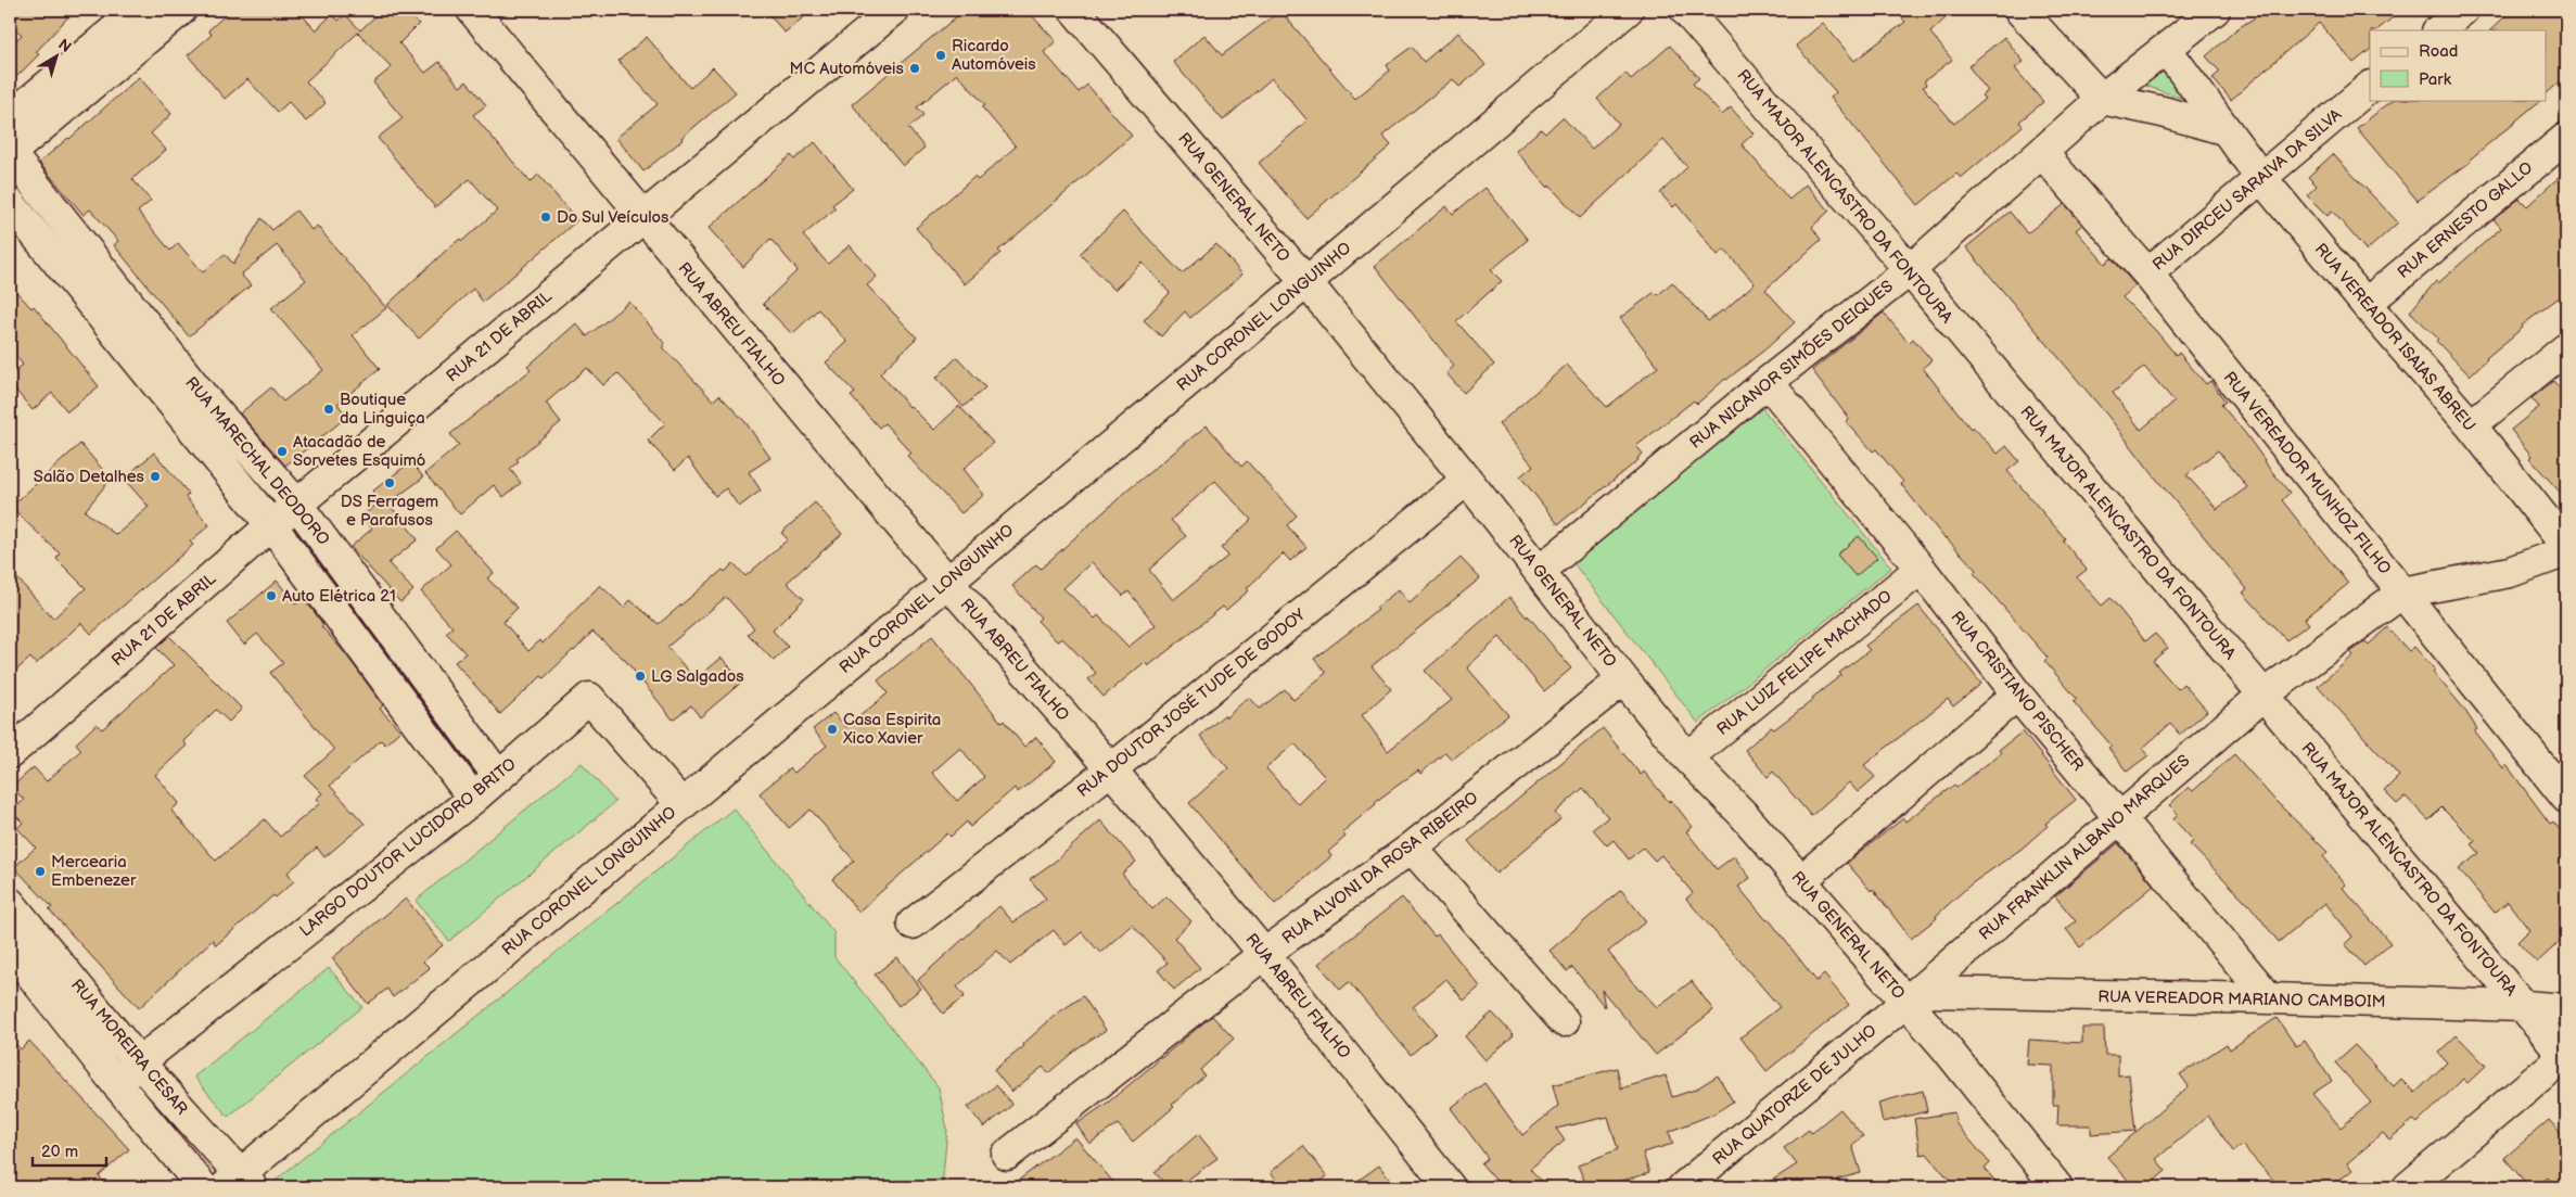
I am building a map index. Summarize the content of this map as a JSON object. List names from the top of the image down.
{
  "streets": {
    "street": [
      "RUA DIRCEU SARAIVA DA SILVA",
      "RUA MAJOR ALENCASTRO DA FONTOURA",
      "RUA GENERAL NETO",
      "RUA ERNESTO GALLO",
      "RUA CORONEL LONGUINHO",
      "RUA ABREU FIALHO",
      "RUA 21 DE ABRIL",
      "RUA VEREADOR ISAIAS ABREU",
      "RUA NICANOR SIMÕES DEIQUES",
      "RUA MARECHAL DEODORO",
      "RUA VEREADOR MUNHOZ FILHO",
      "RUA LUIZ FELIPE MACHADO",
      "RUA CRISTIANO PISCHER",
      "RUA DOUTOR JOSÉ TUDE DE GODOY",
      "LARGO DOUTOR LUCIDORO BRITO",
      "RUA FRANKLIN ALBANO MARQUES",
      "RUA ALVONI DA ROSA RIBEIRO",
      "RUA VEREADOR MARIANO CAMBOIM",
      "RUA MOREIRA CESAR",
      "RUA QUATORZE DE JULHO"
    ]
  },
  "crossings": [
    ["RUA DIRCEU SARAIVA DA SILVA", "RUA VEREADOR ISAIAS ABREU"],
    ["RUA DIRCEU SARAIVA DA SILVA", "RUA VEREADOR MUNHOZ FILHO"],
    ["RUA MAJOR ALENCASTRO DA FONTOURA", "RUA NICANOR SIMÕES DEIQUES"],
    ["RUA MAJOR ALENCASTRO DA FONTOURA", "RUA FRANKLIN ALBANO MARQUES"],
    ["RUA MAJOR ALENCASTRO DA FONTOURA", "RUA VEREADOR MARIANO CAMBOIM"],
    ["RUA GENERAL NETO", "RUA CORONEL LONGUINHO"],
    ["RUA GENERAL NETO", "RUA NICANOR SIMÕES DEIQUES"],
    ["RUA GENERAL NETO", "RUA LUIZ FELIPE MACHADO"],
    ["RUA GENERAL NETO", "RUA DOUTOR JOSÉ TUDE DE GODOY"],
    ["RUA GENERAL NETO", "RUA FRANKLIN ALBANO MARQUES"],
    ["RUA GENERAL NETO", "RUA ALVONI DA ROSA RIBEIRO"],
    ["RUA GENERAL NETO", "RUA VEREADOR MARIANO CAMBOIM"],
    ["RUA GENERAL NETO", "RUA QUATORZE DE JULHO"],
    ["RUA ERNESTO GALLO", "RUA VEREADOR ISAIAS ABREU"],
    ["RUA CORONEL LONGUINHO", "RUA ABREU FIALHO"],
    ["RUA CORONEL LONGUINHO", "LARGO DOUTOR LUCIDORO BRITO"],
    ["RUA CORONEL LONGUINHO", "RUA MOREIRA CESAR"],
    ["RUA ABREU FIALHO", "RUA 21 DE ABRIL"],
    ["RUA ABREU FIALHO", "RUA DOUTOR JOSÉ TUDE DE GODOY"],
    ["RUA ABREU FIALHO", "RUA ALVONI DA ROSA RIBEIRO"],
    ["RUA 21 DE ABRIL", "RUA MARECHAL DEODORO"],
    ["RUA VEREADOR ISAIAS ABREU", "RUA NICANOR SIMÕES DEIQUES"],
    ["RUA NICANOR SIMÕES DEIQUES", "RUA VEREADOR MUNHOZ FILHO"],
    ["RUA NICANOR SIMÕES DEIQUES", "RUA CRISTIANO PISCHER"],
    ["RUA MARECHAL DEODORO", "LARGO DOUTOR LUCIDORO BRITO"],
    ["RUA VEREADOR MUNHOZ FILHO", "RUA FRANKLIN ALBANO MARQUES"],
    ["RUA LUIZ FELIPE MACHADO", "RUA CRISTIANO PISCHER"],
    ["RUA CRISTIANO PISCHER", "RUA FRANKLIN ALBANO MARQUES"],
    ["RUA CRISTIANO PISCHER", "RUA VEREADOR MARIANO CAMBOIM"],
    ["LARGO DOUTOR LUCIDORO BRITO", "RUA MOREIRA CESAR"],
    ["RUA FRANKLIN ALBANO MARQUES", "RUA VEREADOR MARIANO CAMBOIM"],
    ["RUA FRANKLIN ALBANO MARQUES", "RUA QUATORZE DE JULHO"],
    ["RUA VEREADOR MARIANO CAMBOIM", "RUA QUATORZE DE JULHO"]
  ],
  "places": [
    "Ricardo Automóveis",
    "MC Automóveis",
    "Do Sul Veículos",
    "Boutique da Linguiça",
    "Atacadão de Sorvetes Esquimó",
    "Salão Detalhes",
    "DS Ferragem e Parafusos",
    "Auto Elétrica 21",
    "LG Salgados",
    "Casa Espirita Xico Xavier",
    "Mercearia Embenezer"
  ],
  "legend": ["Road", "Park"],
  "scale_bar": "20 m",
  "north": "top right"
}
